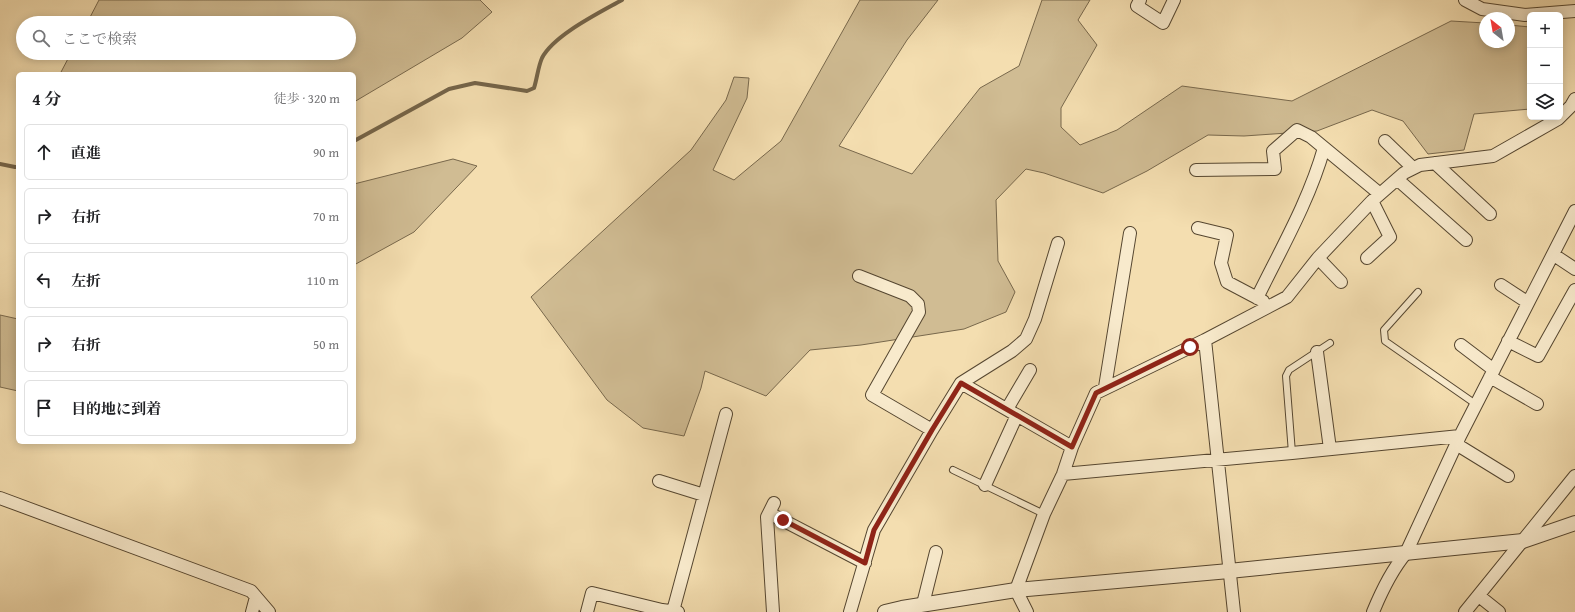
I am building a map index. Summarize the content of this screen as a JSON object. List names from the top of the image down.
{
  "north": "top left",
  "page": {
    "map_buttons": ["+", "−"],
    "search": "ここで検索",
    "heading": ["4 分", "徒歩 · 320 m"],
    "list": [
      ["直進", "90 m"],
      ["右折", "70 m"],
      ["左折", "110 m"],
      ["右折", "50 m"],
      "目的地に到着"
    ]
  }
}
